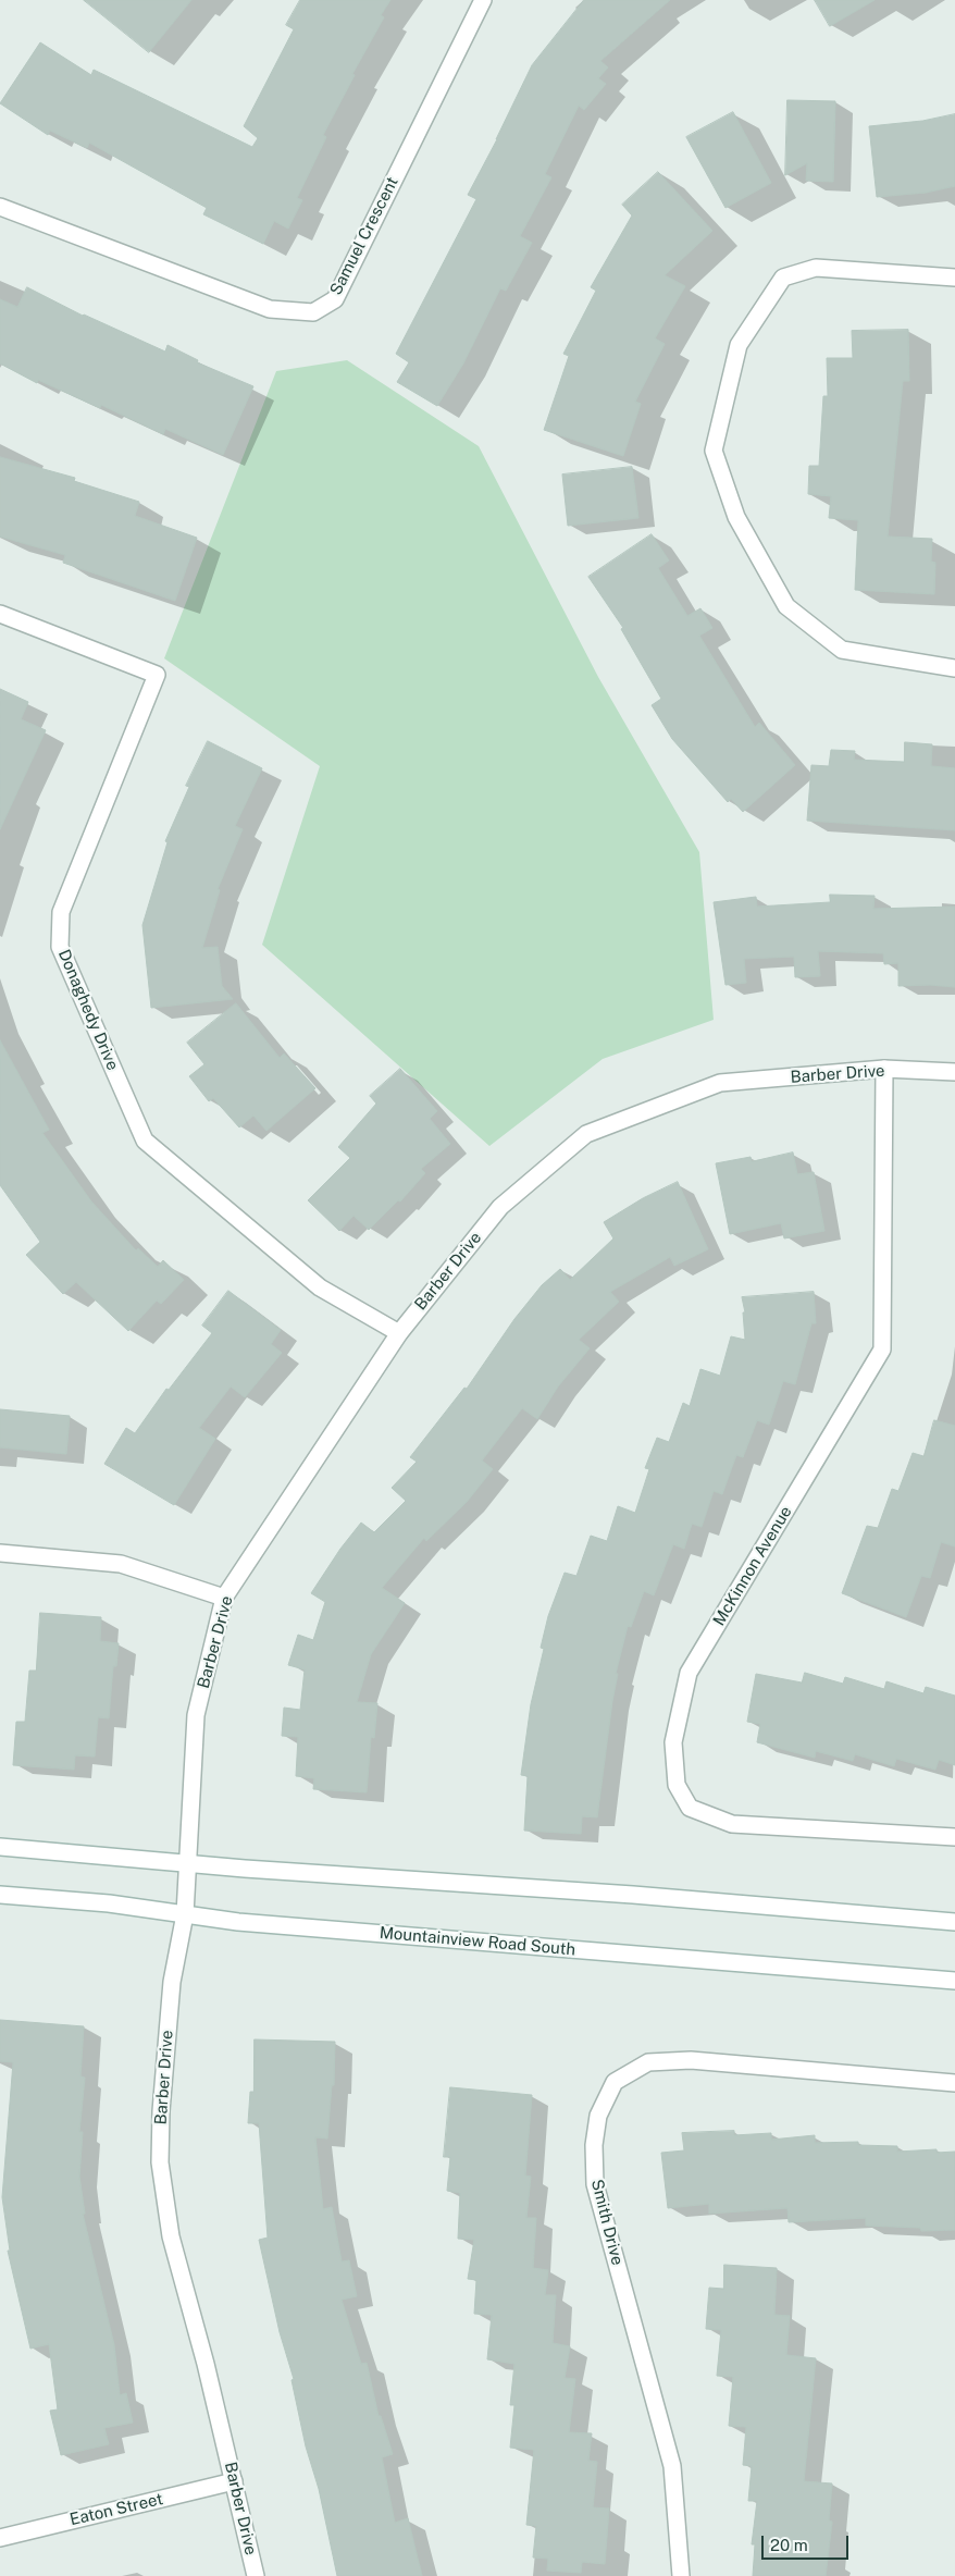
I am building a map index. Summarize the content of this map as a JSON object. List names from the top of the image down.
{
  "streets": {
    "street": [
      "Samuel Crescent",
      "Donaghedy Drive",
      "Barber Drive",
      "McKinnon Avenue",
      "Mountainview Road South",
      "Smith Drive",
      "Eaton Street"
    ]
  },
  "crossings": [
    ["Donaghedy Drive", "Barber Drive"],
    ["Barber Drive", "McKinnon Avenue"],
    ["Barber Drive", "Mountainview Road South"],
    ["Barber Drive", "Eaton Street"]
  ],
  "scale_bar": "20 m"
}
